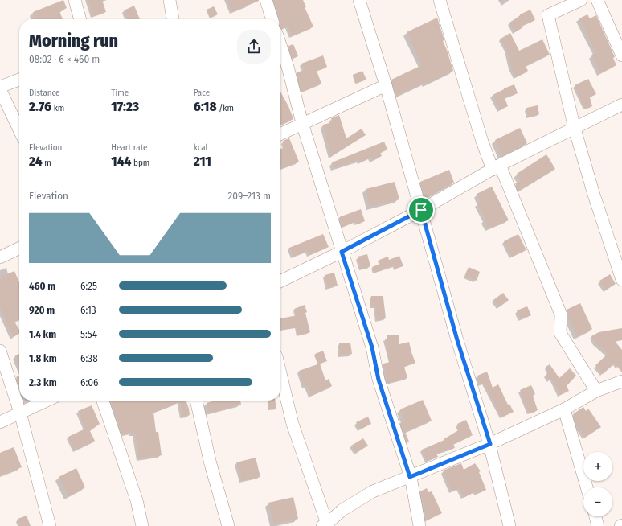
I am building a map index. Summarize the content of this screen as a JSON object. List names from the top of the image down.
{
  "page": {
    "heading": ["Morning run", "08:02 · 6 × 460 m"],
    "stats": [
      ["Distance", "2.76 km"],
      ["Time", "17:23"],
      ["Pace", "6:18 /km"],
      ["Elevation", "24 m"],
      ["Heart rate", "144 bpm"],
      ["kcal", "211"]
    ],
    "chart": ["Elevation", "209–213 m"],
    "list": [
      {
        "name": "460 m",
        "note": "6:25"
      },
      {
        "name": "920 m",
        "note": "6:13"
      },
      {
        "name": "1.4 km",
        "note": "5:54"
      },
      {
        "name": "1.8 km",
        "note": "6:38"
      },
      {
        "name": "2.3 km",
        "note": "6:06"
      }
    ],
    "map_buttons": ["+", "−"]
  }
}
